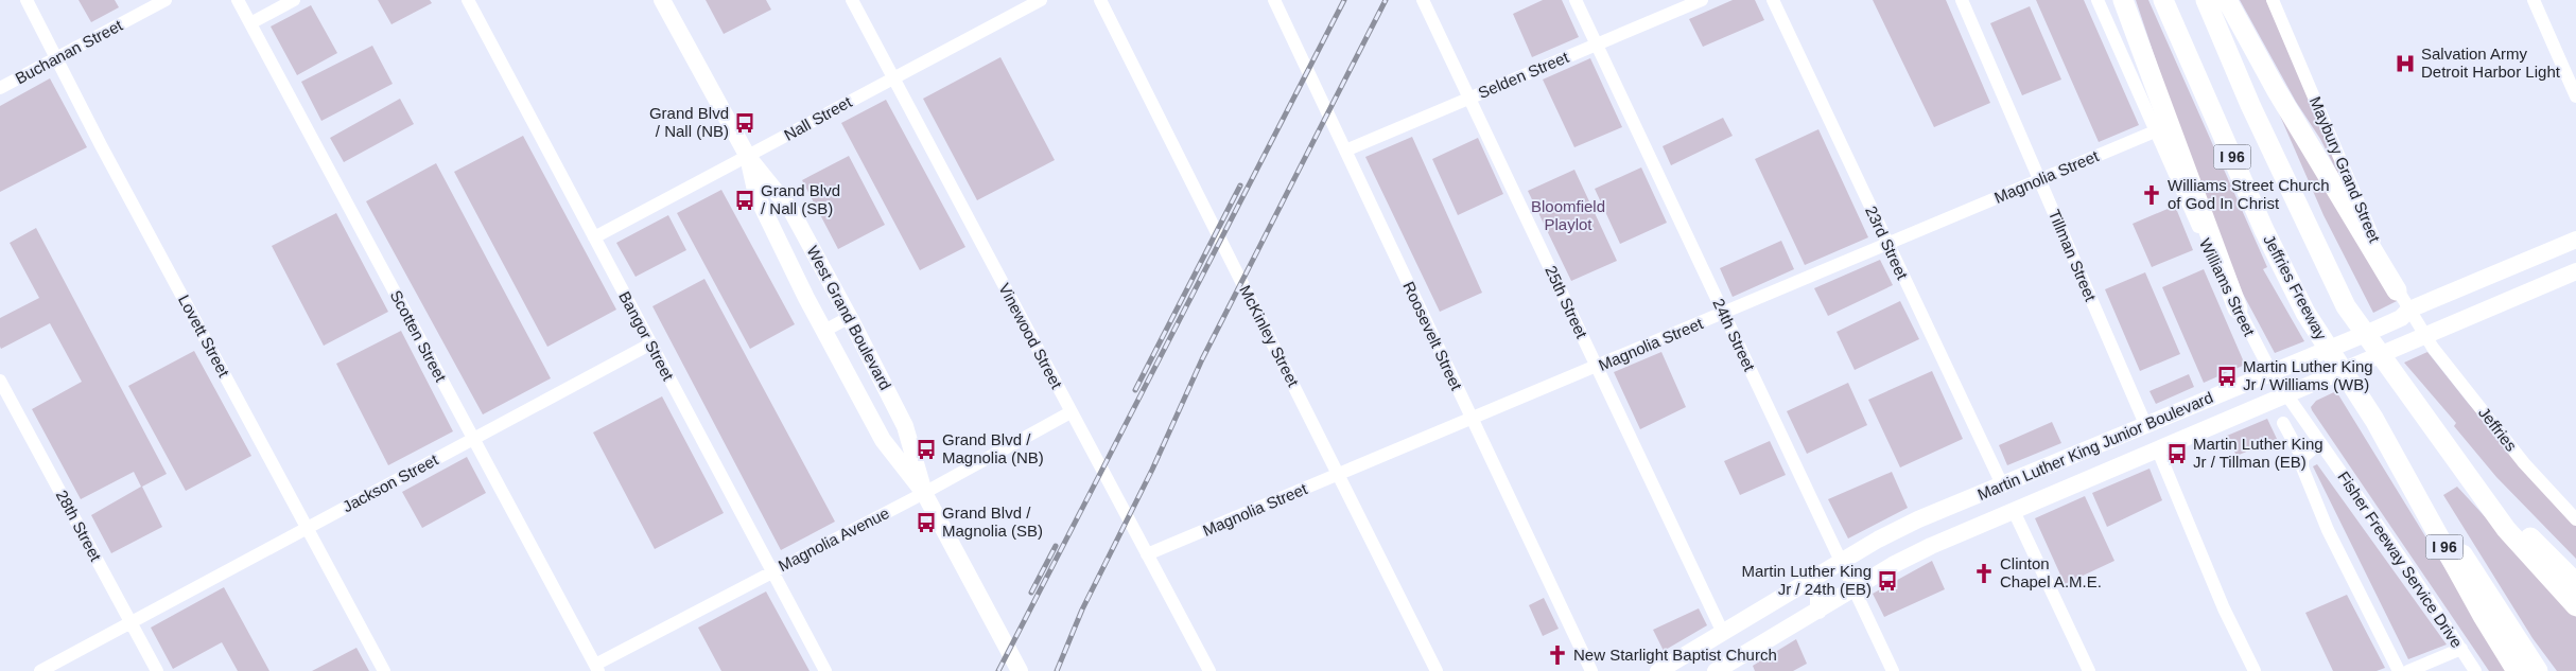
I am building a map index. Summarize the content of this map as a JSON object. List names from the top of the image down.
{
  "streets": {
    "highway": ["I 96", "Jeffries Freeway"],
    "main road": ["West Grand Boulevard", "Martin Luther King Junior Boulevard"],
    "street": [
      "Buchanan Street",
      "Selden Street",
      "Nall Street",
      "Maybury Grand Street",
      "Magnolia Street",
      "23rd Street",
      "Tillman Street",
      "Williams Street",
      "25th Street",
      "24th Street",
      "Lovett Street",
      "Scotten Street",
      "Bangor Street",
      "Vinewood Street",
      "McKinley Street",
      "Roosevelt Street",
      "Jeffries",
      "Jackson Street",
      "28th Street",
      "Magnolia Avenue",
      "Fisher Freeway Service Drive"
    ]
  },
  "crossings": [
    ["Buchanan Street", "Lovett Street"],
    ["Selden Street", "25th Street"],
    ["Selden Street", "24th Street"],
    ["Selden Street", "Roosevelt Street"],
    ["Nall Street", "West Grand Boulevard"],
    ["Nall Street", "Bangor Street"],
    ["Nall Street", "Vinewood Street"],
    ["Maybury Grand Street", "Jeffries"],
    ["Maybury Grand Street", "Martin Luther King Junior Boulevard"],
    ["Magnolia Street", "23rd Street"],
    ["Magnolia Street", "Tillman Street"],
    ["Magnolia Street", "Williams Street"],
    ["Magnolia Street", "25th Street"],
    ["Magnolia Street", "24th Street"],
    ["Magnolia Street", "Vinewood Street"],
    ["Magnolia Street", "McKinley Street"],
    ["Magnolia Street", "Roosevelt Street"],
    ["23rd Street", "Martin Luther King Junior Boulevard"],
    ["Tillman Street", "Martin Luther King Junior Boulevard"],
    ["Williams Street", "Martin Luther King Junior Boulevard"],
    ["Williams Street", "Fisher Freeway Service Drive"],
    ["25th Street", "Martin Luther King Junior Boulevard"],
    ["West Grand Boulevard", "Magnolia Avenue"],
    ["24th Street", "Martin Luther King Junior Boulevard"],
    ["Lovett Street", "Jackson Street"],
    ["Scotten Street", "Jackson Street"],
    ["Scotten Street", "Magnolia Avenue"],
    ["Bangor Street", "Jackson Street"],
    ["Bangor Street", "Magnolia Avenue"],
    ["Vinewood Street", "Magnolia Avenue"],
    ["Jeffries", "Martin Luther King Junior Boulevard"],
    ["Martin Luther King Junior Boulevard", "Fisher Freeway Service Drive"],
    ["Jackson Street", "28th Street"]
  ],
  "parks": ["Bloomfield Playlot"],
  "places": {
    "hospital": ["Salvation Army Detroit Harbor Light"],
    "bus stop": [
      "Grand Blvd / Nall (NB)",
      "Grand Blvd / Nall (SB)",
      "Martin Luther King Jr / Williams (WB)",
      "Grand Blvd / Magnolia (NB)",
      "Martin Luther King Jr / Tillman (EB)",
      "Grand Blvd / Magnolia (SB)",
      "Martin Luther King Jr / 24th (EB)"
    ],
    "church": ["Williams Street Church of God In Christ", "Clinton Chapel A.M.E.", "New Starlight Baptist Church"]
  }
}
